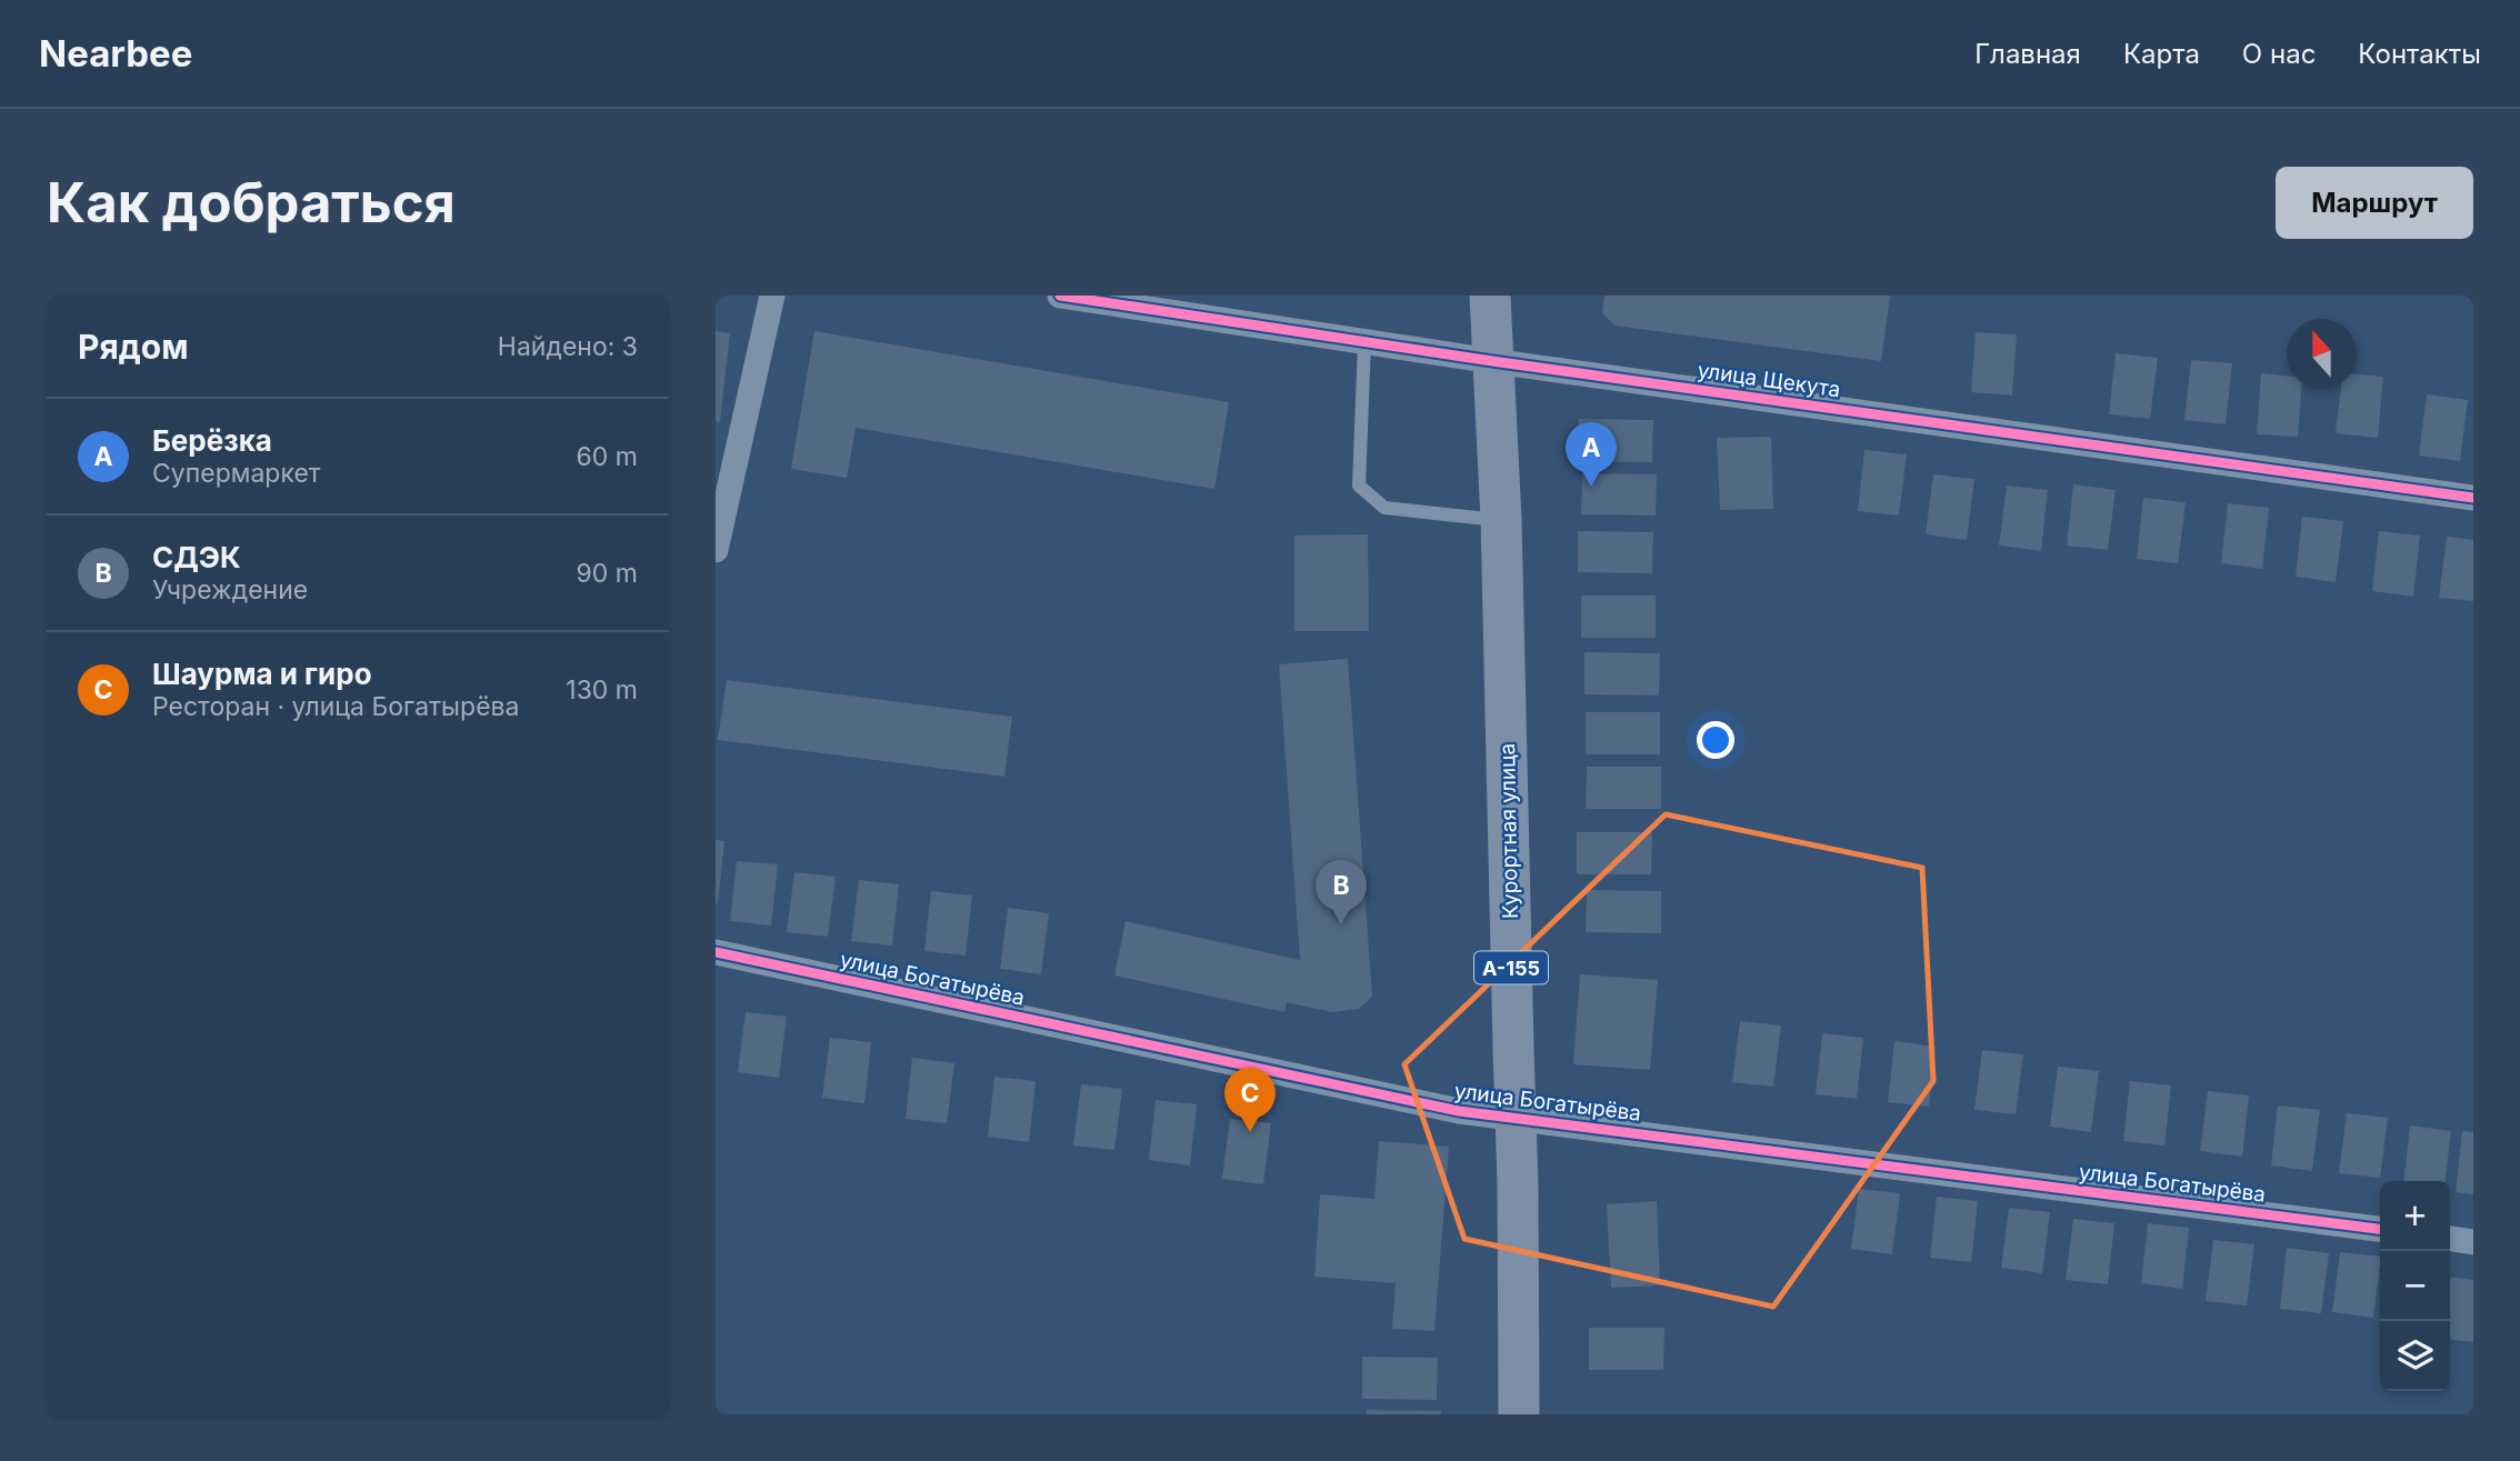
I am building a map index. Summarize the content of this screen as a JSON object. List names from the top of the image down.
{
  "streets": {
    "main road": ["Курортная улица", "А-155"],
    "street": ["улица Щекута", "улица Богатырёва"]
  },
  "crossings": [
    ["улица Щекута", "Курортная улица"],
    ["Курортная улица", "улица Богатырёва"]
  ],
  "north": "top",
  "page": {
    "header": "Nearbee",
    "nav": [
      "Главная",
      "Карта",
      "О нас",
      "Контакты"
    ],
    "buttons": "Маршрут",
    "title": "Как добраться",
    "heading": ["Рядом", "Найдено: 3"],
    "list": [
      {
        "mark": "A",
        "name": "Берёзка",
        "note": "Супермаркет",
        "value": "60 m"
      },
      {
        "mark": "B",
        "name": "СДЭК",
        "note": "Учреждение",
        "value": "90 m"
      },
      {
        "mark": "C",
        "name": "Шаурма и гиро",
        "note": "Ресторан · улица Богатырёва",
        "value": "130 m"
      }
    ],
    "pins": ["A", "B", "C"],
    "map_buttons": ["+", "−"]
  }
}
